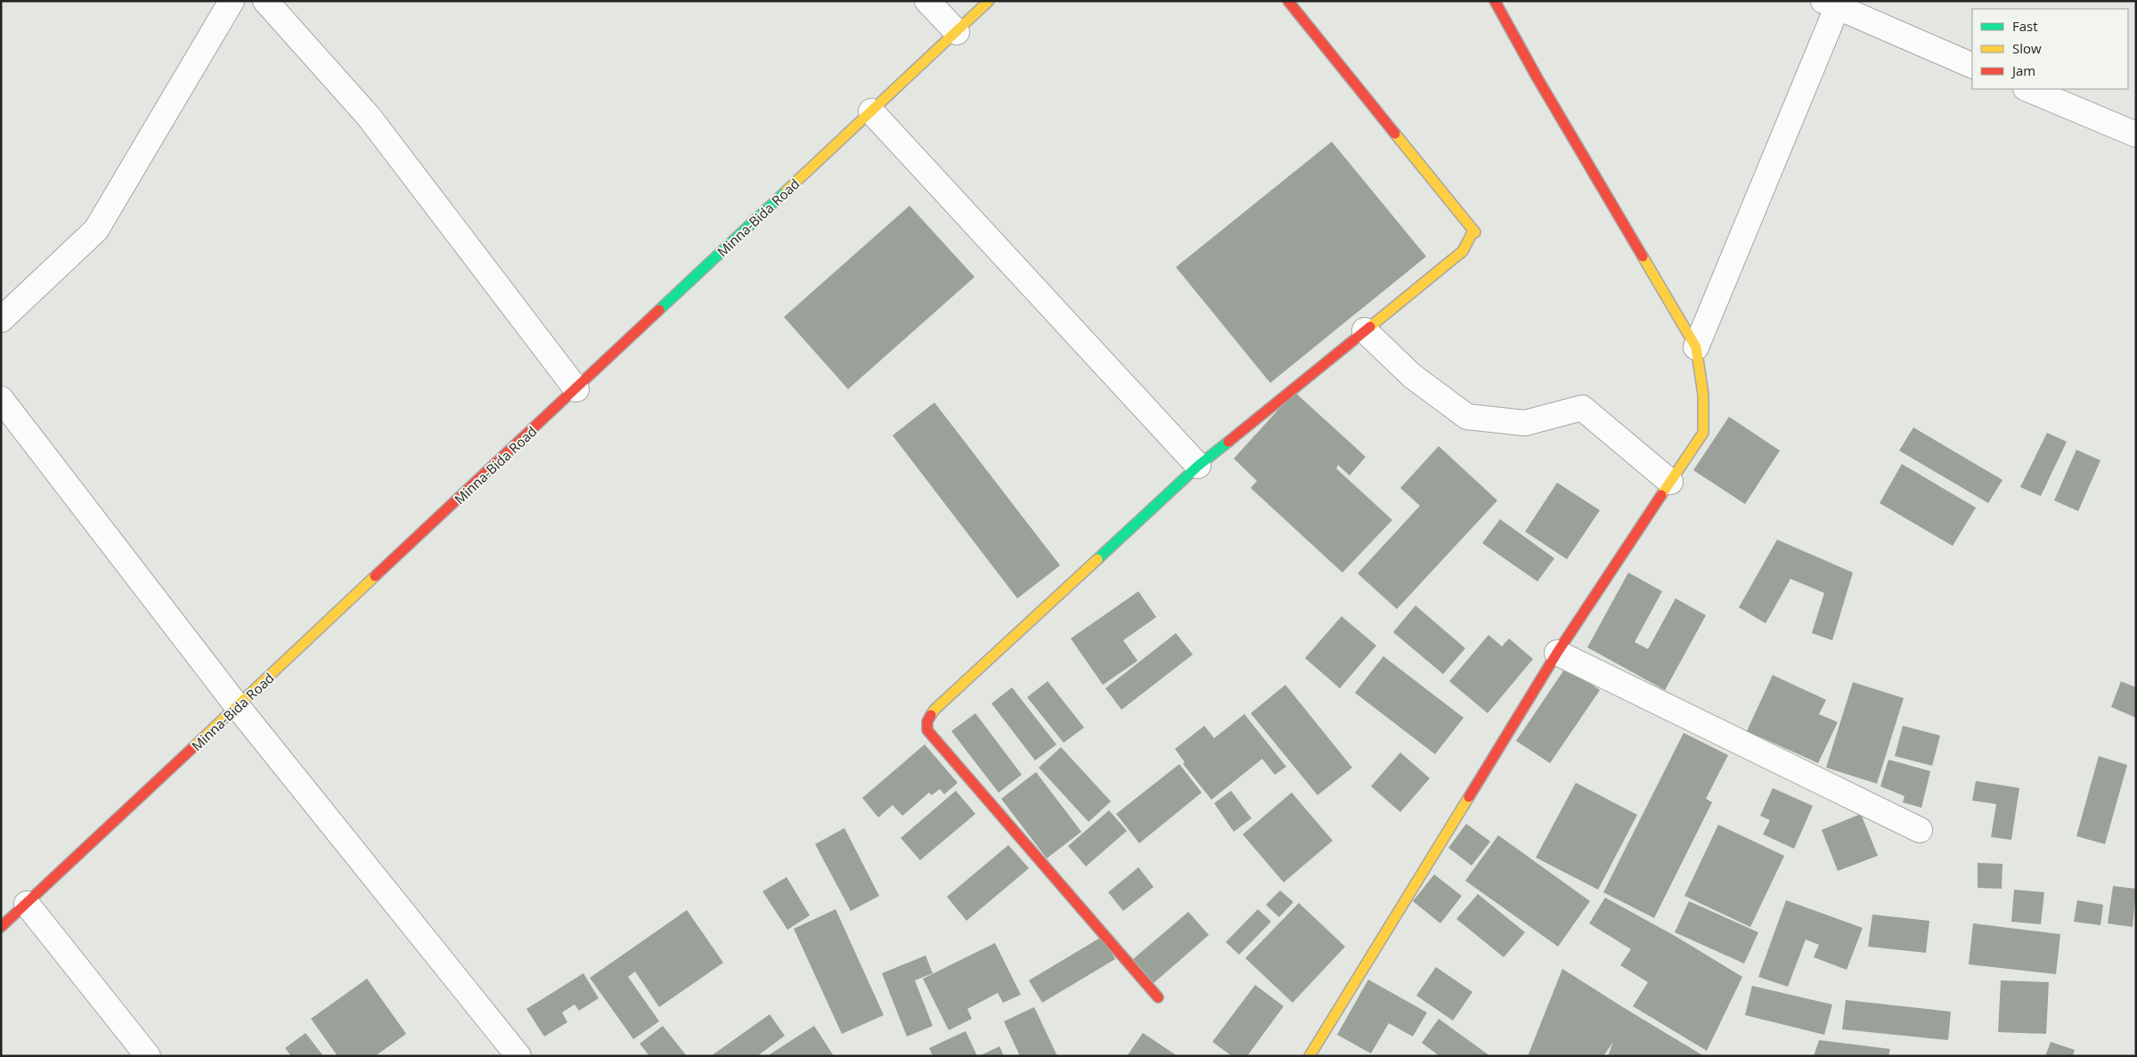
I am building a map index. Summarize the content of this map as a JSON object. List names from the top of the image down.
{
  "streets": {
    "street": ["Minna-Bida Road"]
  },
  "legend": ["Fast", "Slow", "Jam"]
}
